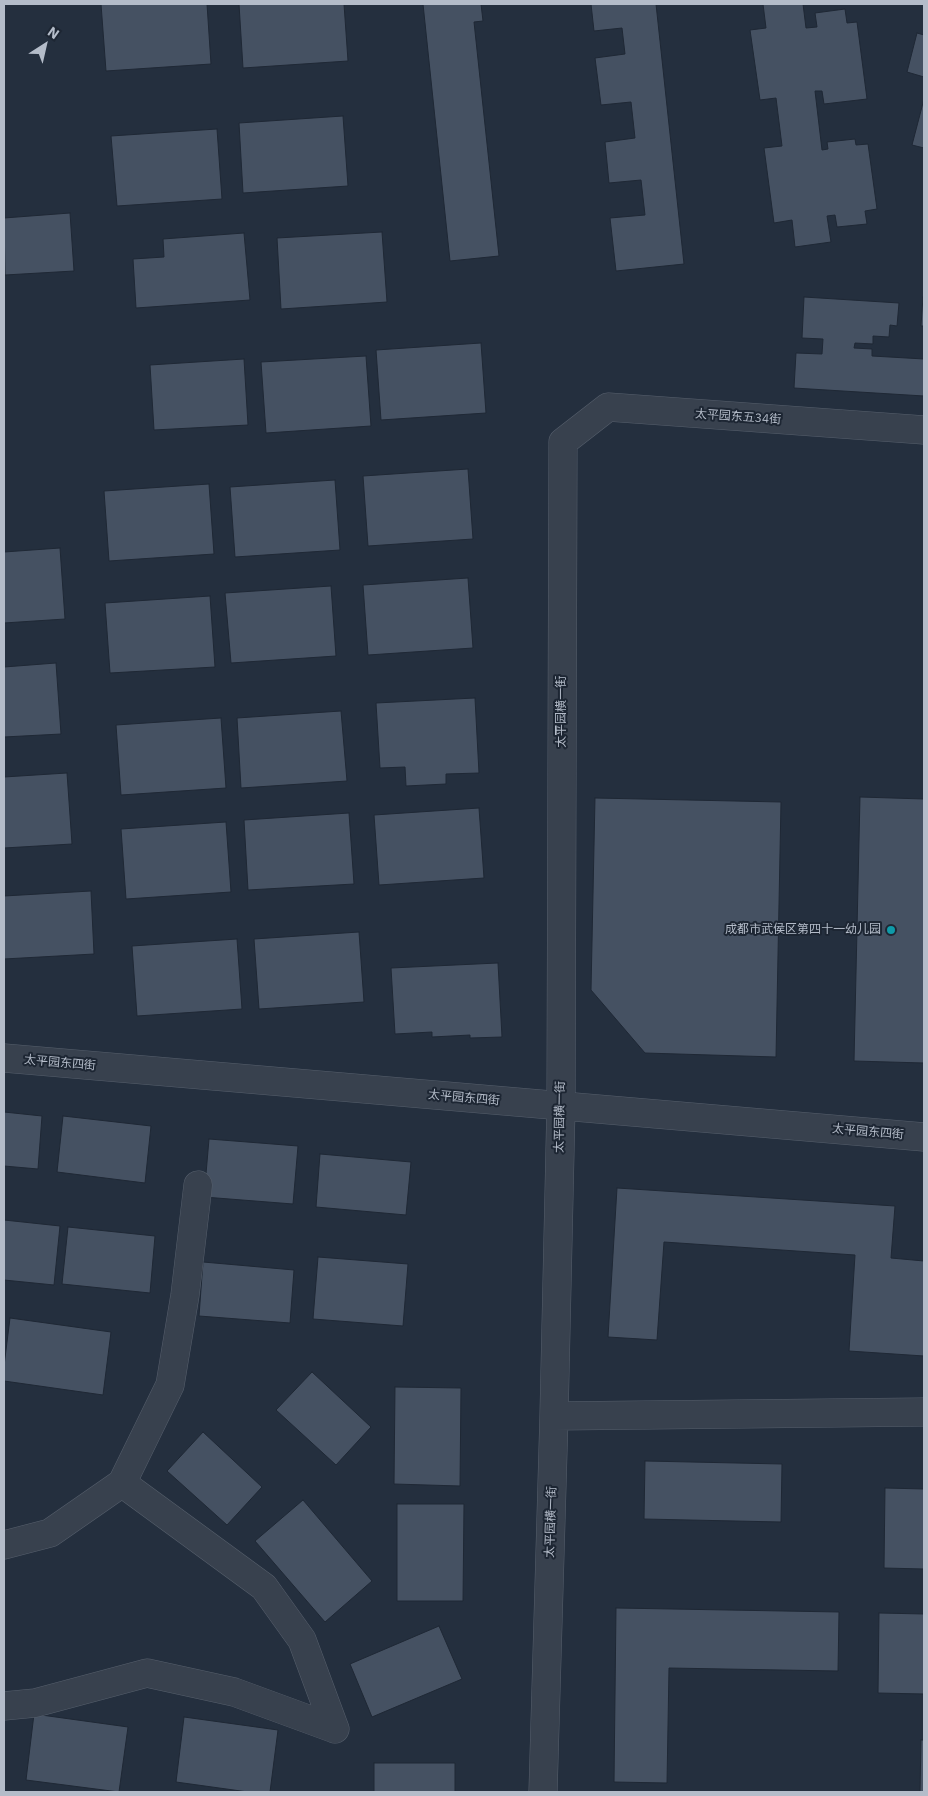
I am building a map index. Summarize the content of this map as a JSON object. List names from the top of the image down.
{
  "streets": {
    "street": ["太平园东五34街", "太平园横一街", "太平园东四街"]
  },
  "crossings": [
    ["太平园东五34街", "太平园横一街"],
    ["太平园横一街", "太平园东四街"]
  ],
  "places": ["成都市武侯区第四十一幼儿园"],
  "north": "top right"
}
